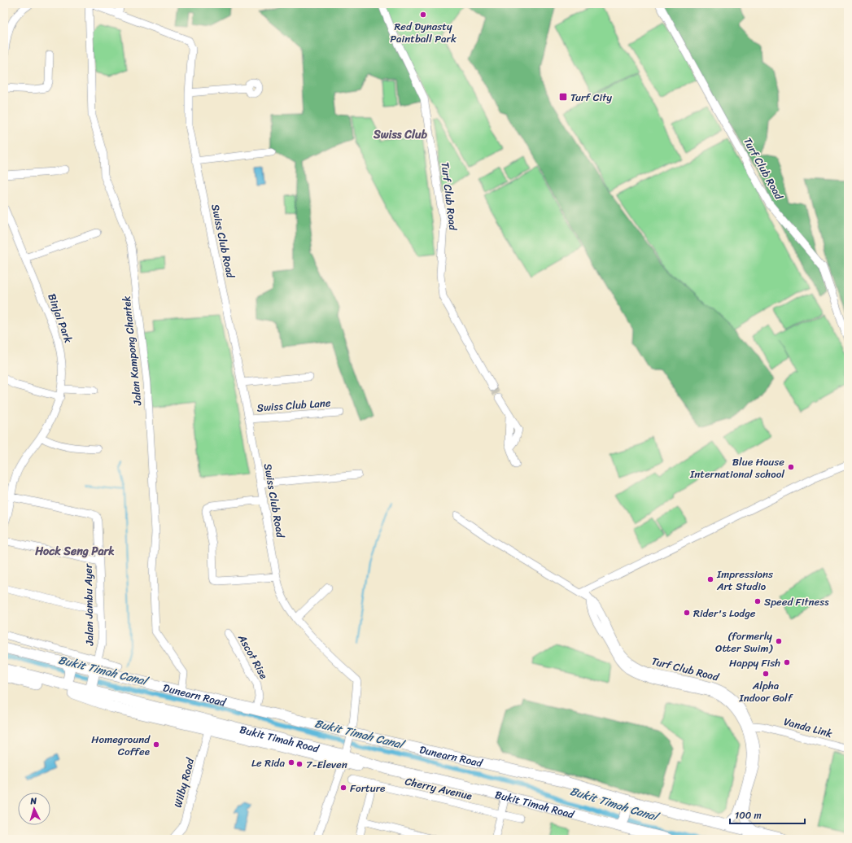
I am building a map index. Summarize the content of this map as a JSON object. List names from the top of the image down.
{
  "streets": {
    "highway": ["Dunearn Road", "Bukit Timah Road"],
    "street": [
      "Turf Club Road",
      "Swiss Club Road",
      "Binjai Park",
      "Jalan Kampong Chantek",
      "Swiss Club Lane",
      "Jalan Jambu Ayer",
      "Ascot Rise",
      "Vanda Link",
      "Wilby Road",
      "Cherry Avenue"
    ]
  },
  "crossings": [
    ["Turf Club Road", "Dunearn Road"],
    ["Turf Club Road", "Vanda Link"],
    ["Swiss Club Road", "Swiss Club Lane"],
    ["Swiss Club Road", "Dunearn Road"],
    ["Binjai Park", "Jalan Jambu Ayer"],
    ["Jalan Kampong Chantek", "Dunearn Road"],
    ["Jalan Jambu Ayer", "Dunearn Road"],
    ["Ascot Rise", "Dunearn Road"]
  ],
  "districts": ["Swiss Club", "Hock Seng Park"],
  "water": ["Bukit Timah Canal"],
  "places": {
    "other": [
      "Red Dynasty Paintball Park",
      "Blue House International school",
      "Impressions Art Studio",
      "Speed Fitness",
      "Rider's Lodge",
      "(formerly Otter Swim)",
      "Happy Fish",
      "Alpha Indoor Golf",
      "Homeground Coffee",
      "Le Rida",
      "7-Eleven",
      "Forture"
    ],
    "transit": ["Turf City"]
  },
  "scale_bar": "100 m",
  "north": "top"
}
